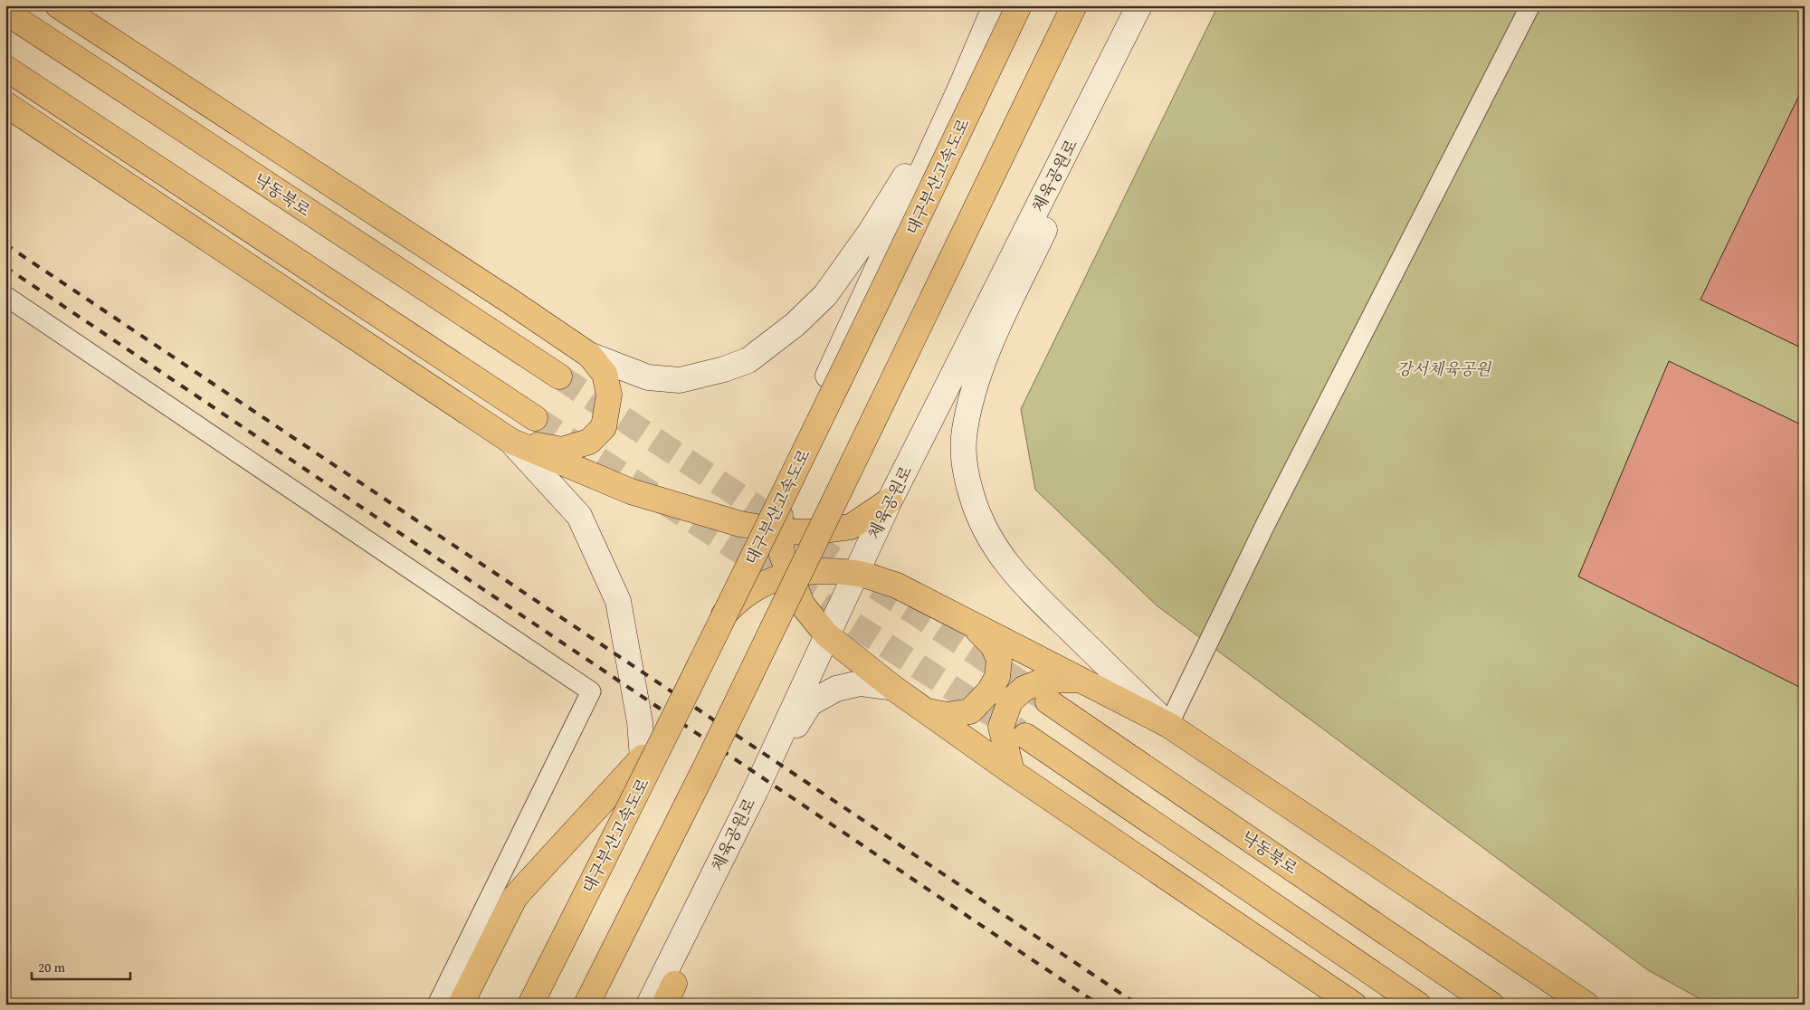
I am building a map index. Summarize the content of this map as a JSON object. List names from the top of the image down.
{
  "streets": {
    "main road": ["체육공원로", "대구부산고속도로", "낙동북로"]
  },
  "parks": ["강서체육공원"],
  "scale_bar": "20 m"
}
